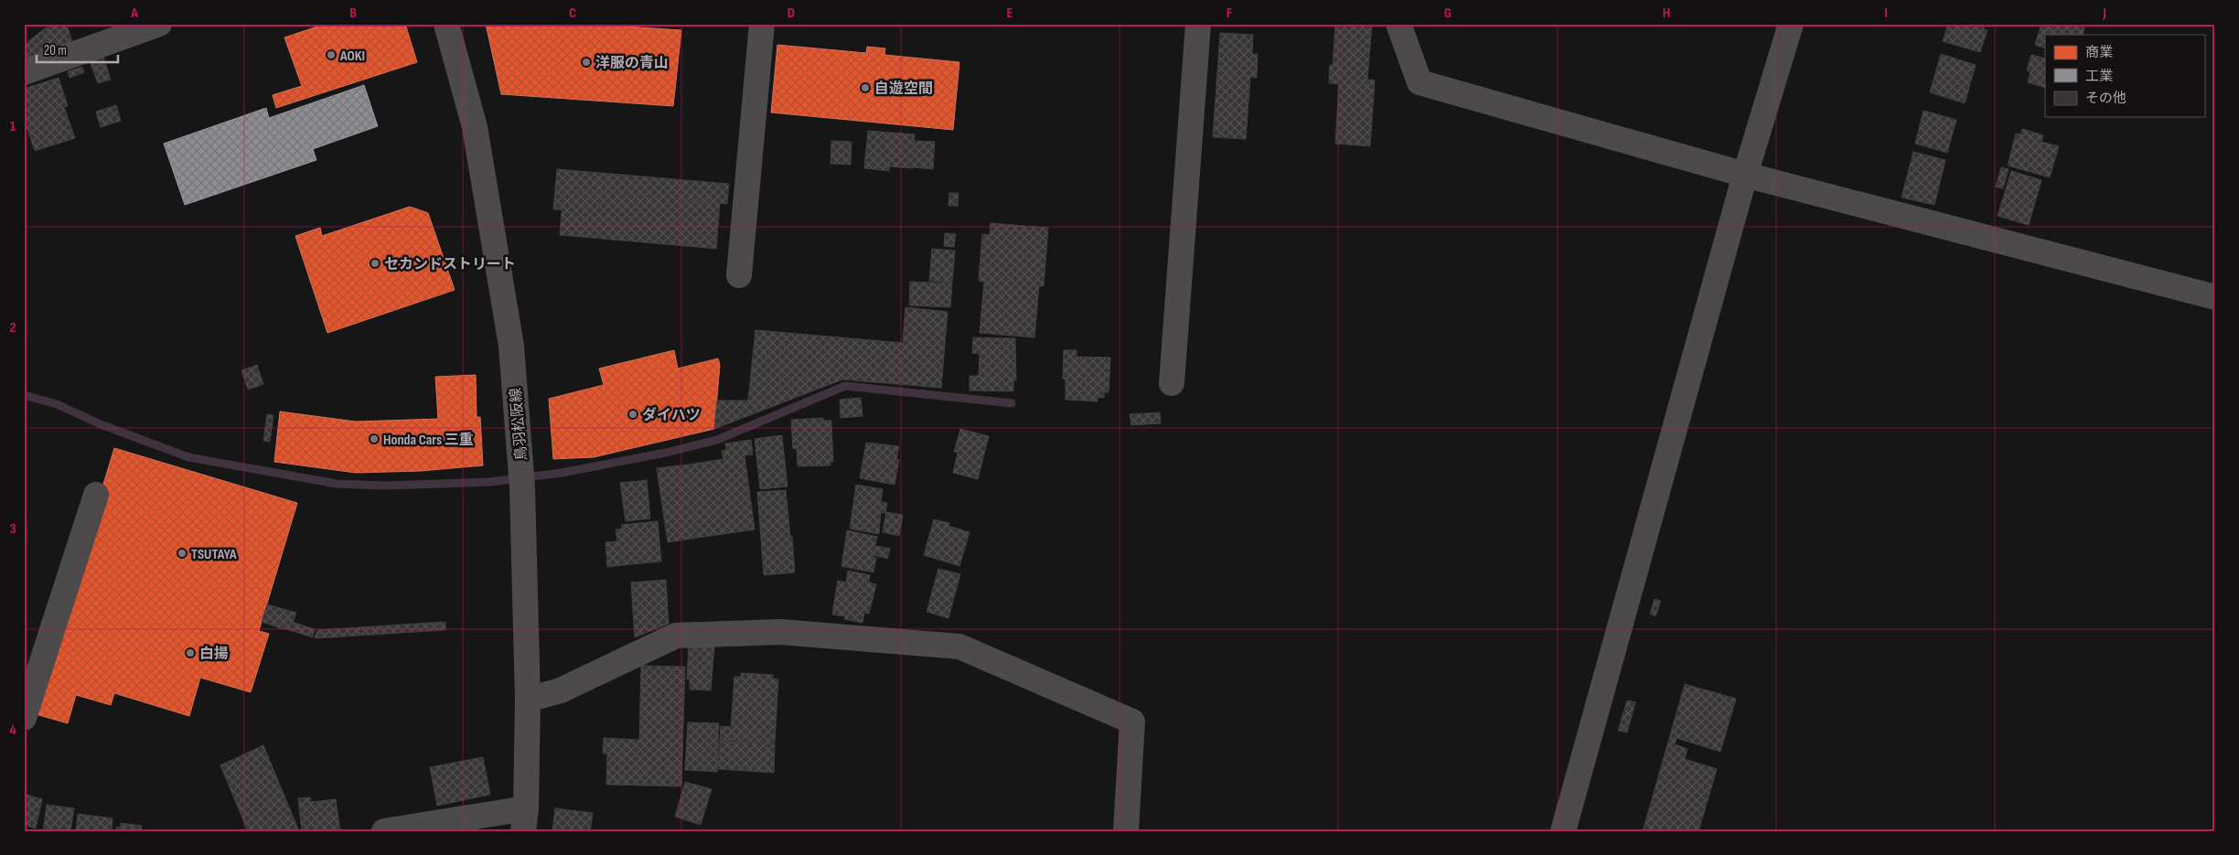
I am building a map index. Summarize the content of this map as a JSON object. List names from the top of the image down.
{
  "streets": {
    "main road": ["鳥羽松阪線"]
  },
  "places": [
    "AOKI",
    "洋服の青山",
    "自遊空間",
    "セカンドストリート",
    "ダイハツ",
    "Honda Cars 三重",
    "TSUTAYA",
    "白揚"
  ],
  "legend": ["商業", "工業", "その他"],
  "scale_bar": "20 m",
  "grid": {
    "columns": [
      "A",
      "B",
      "C",
      "D",
      "E",
      "F",
      "G",
      "H",
      "I",
      "J"
    ],
    "rows": [
      "1",
      "2",
      "3",
      "4"
    ]
  }
}
